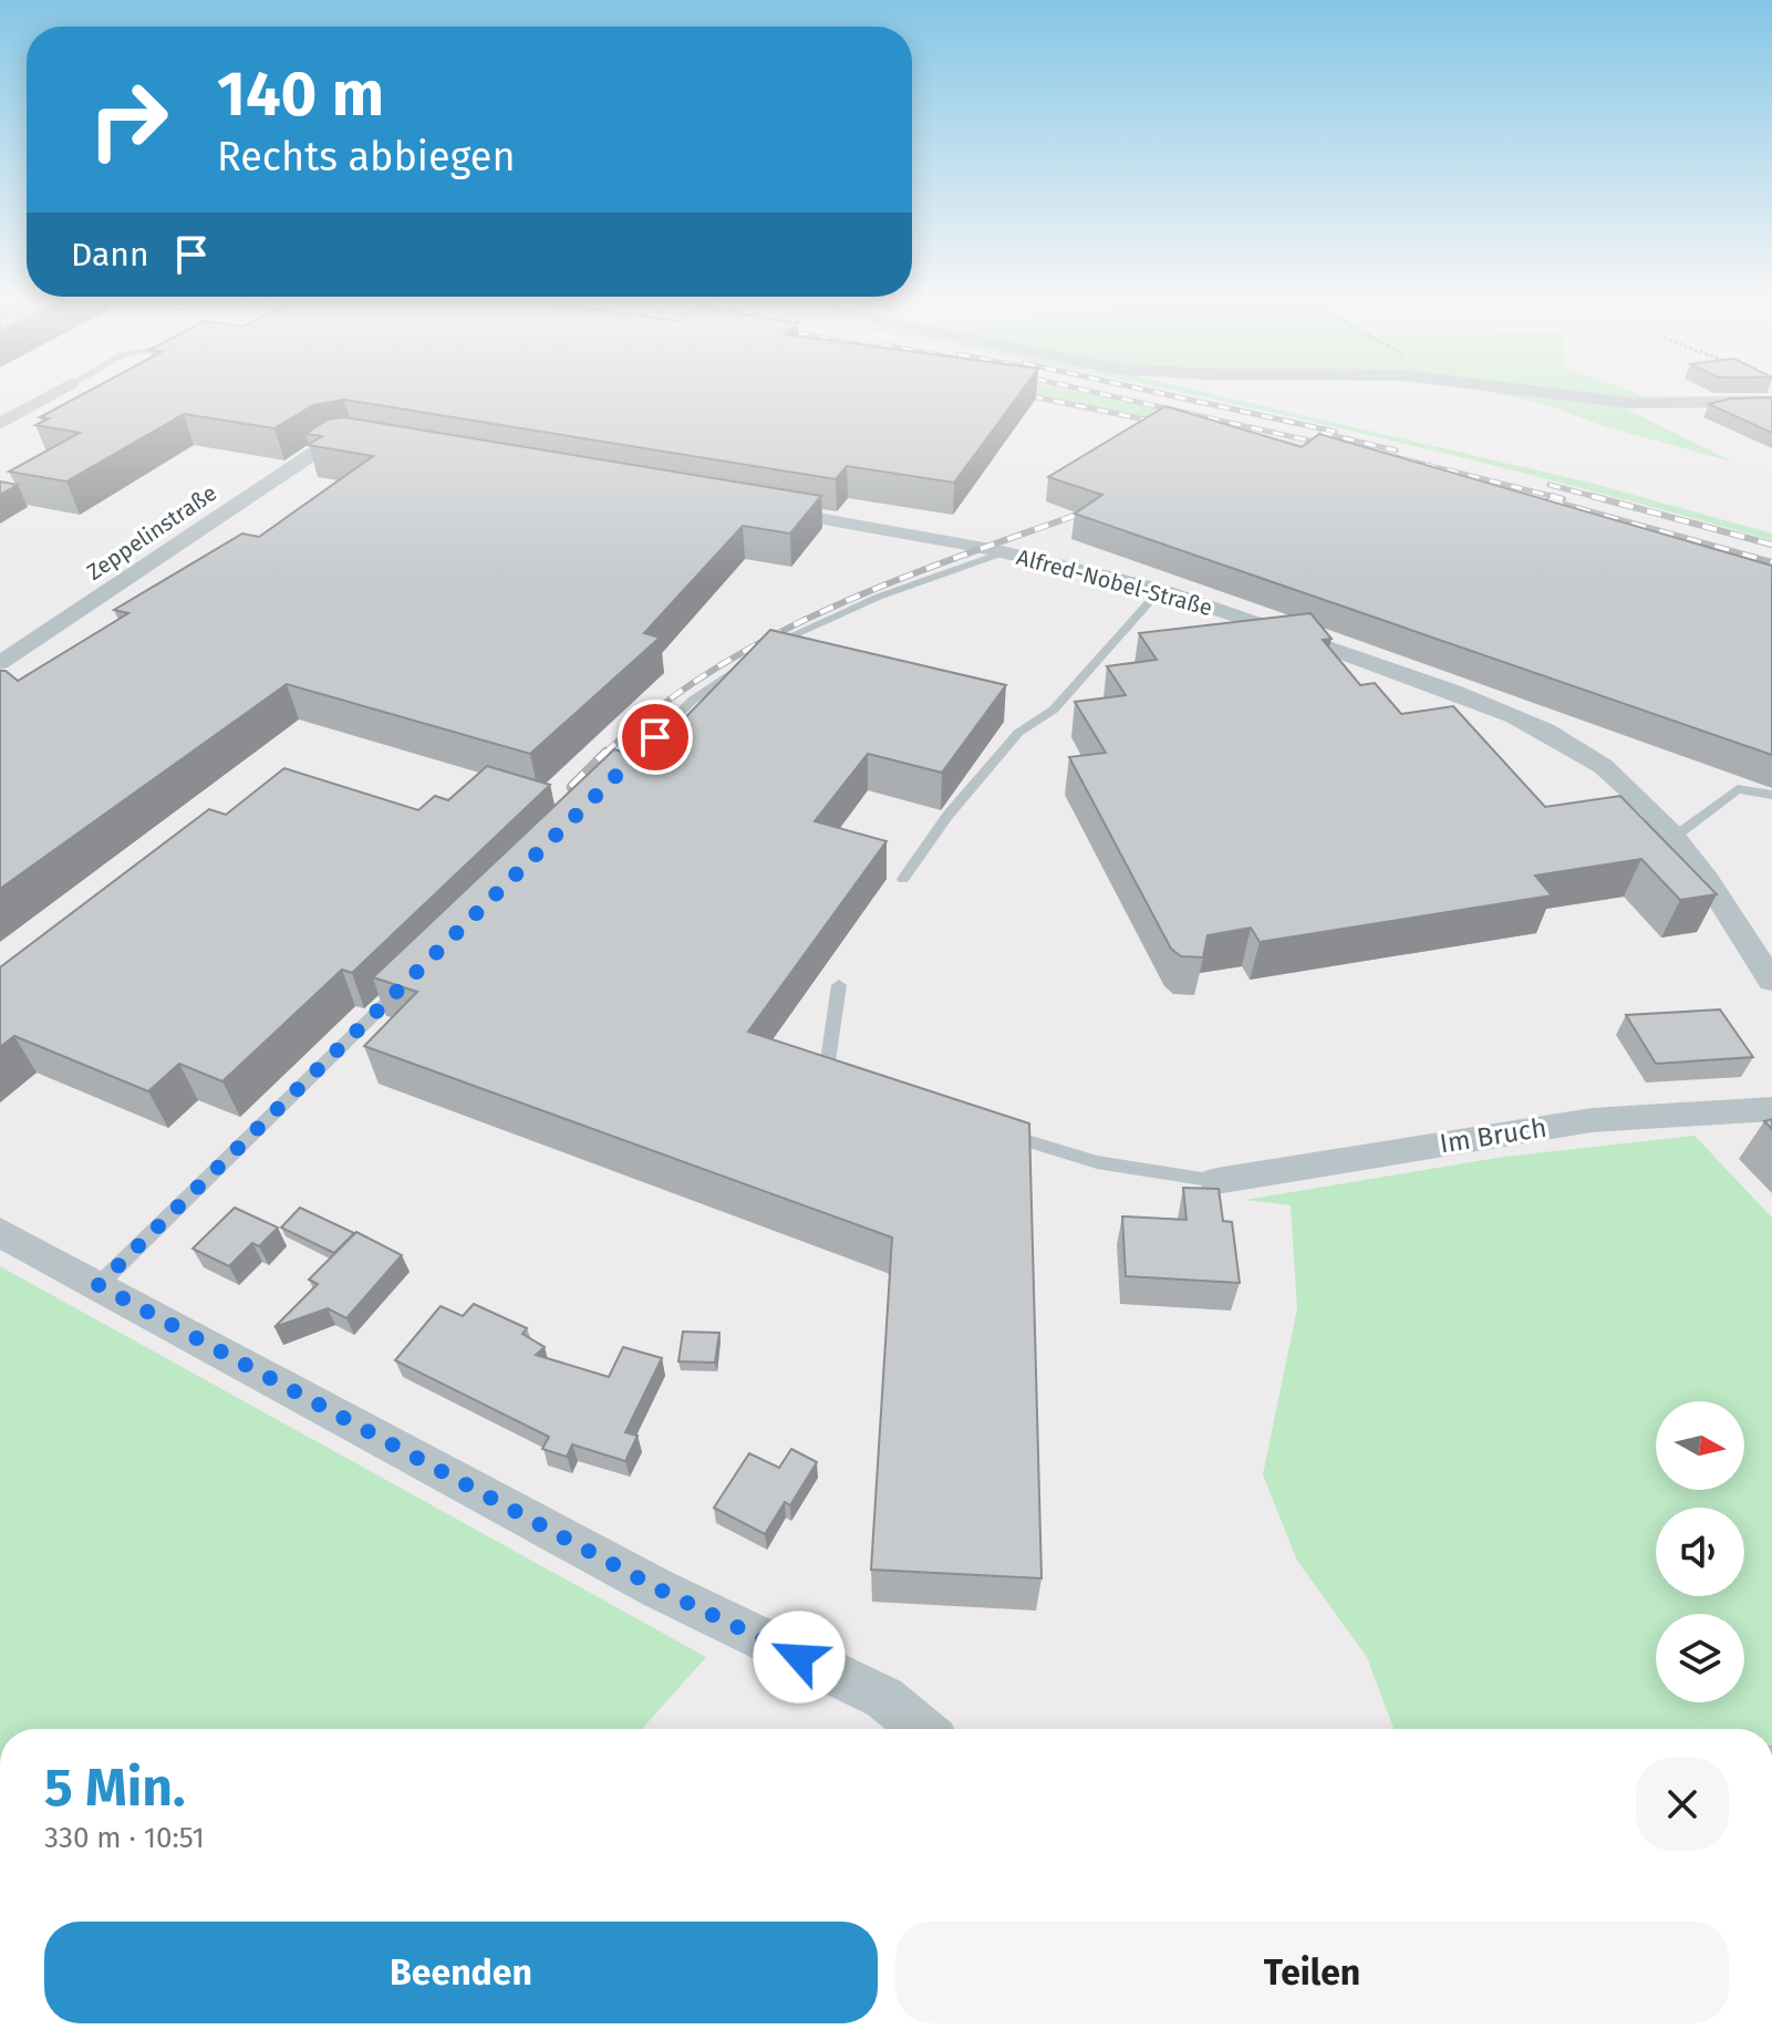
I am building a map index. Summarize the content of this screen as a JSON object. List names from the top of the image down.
{
  "streets": {
    "street": ["Zeppelinstraße", "Alfred-Nobel-Straße", "Im Bruch"]
  },
  "north": "right",
  "page": {
    "turn": ["140 m", "Rechts abbiegen"],
    "then": "Dann",
    "heading": ["5 Min.", "330 m · 10:51"],
    "buttons": ["Beenden", "Teilen"]
  }
}
